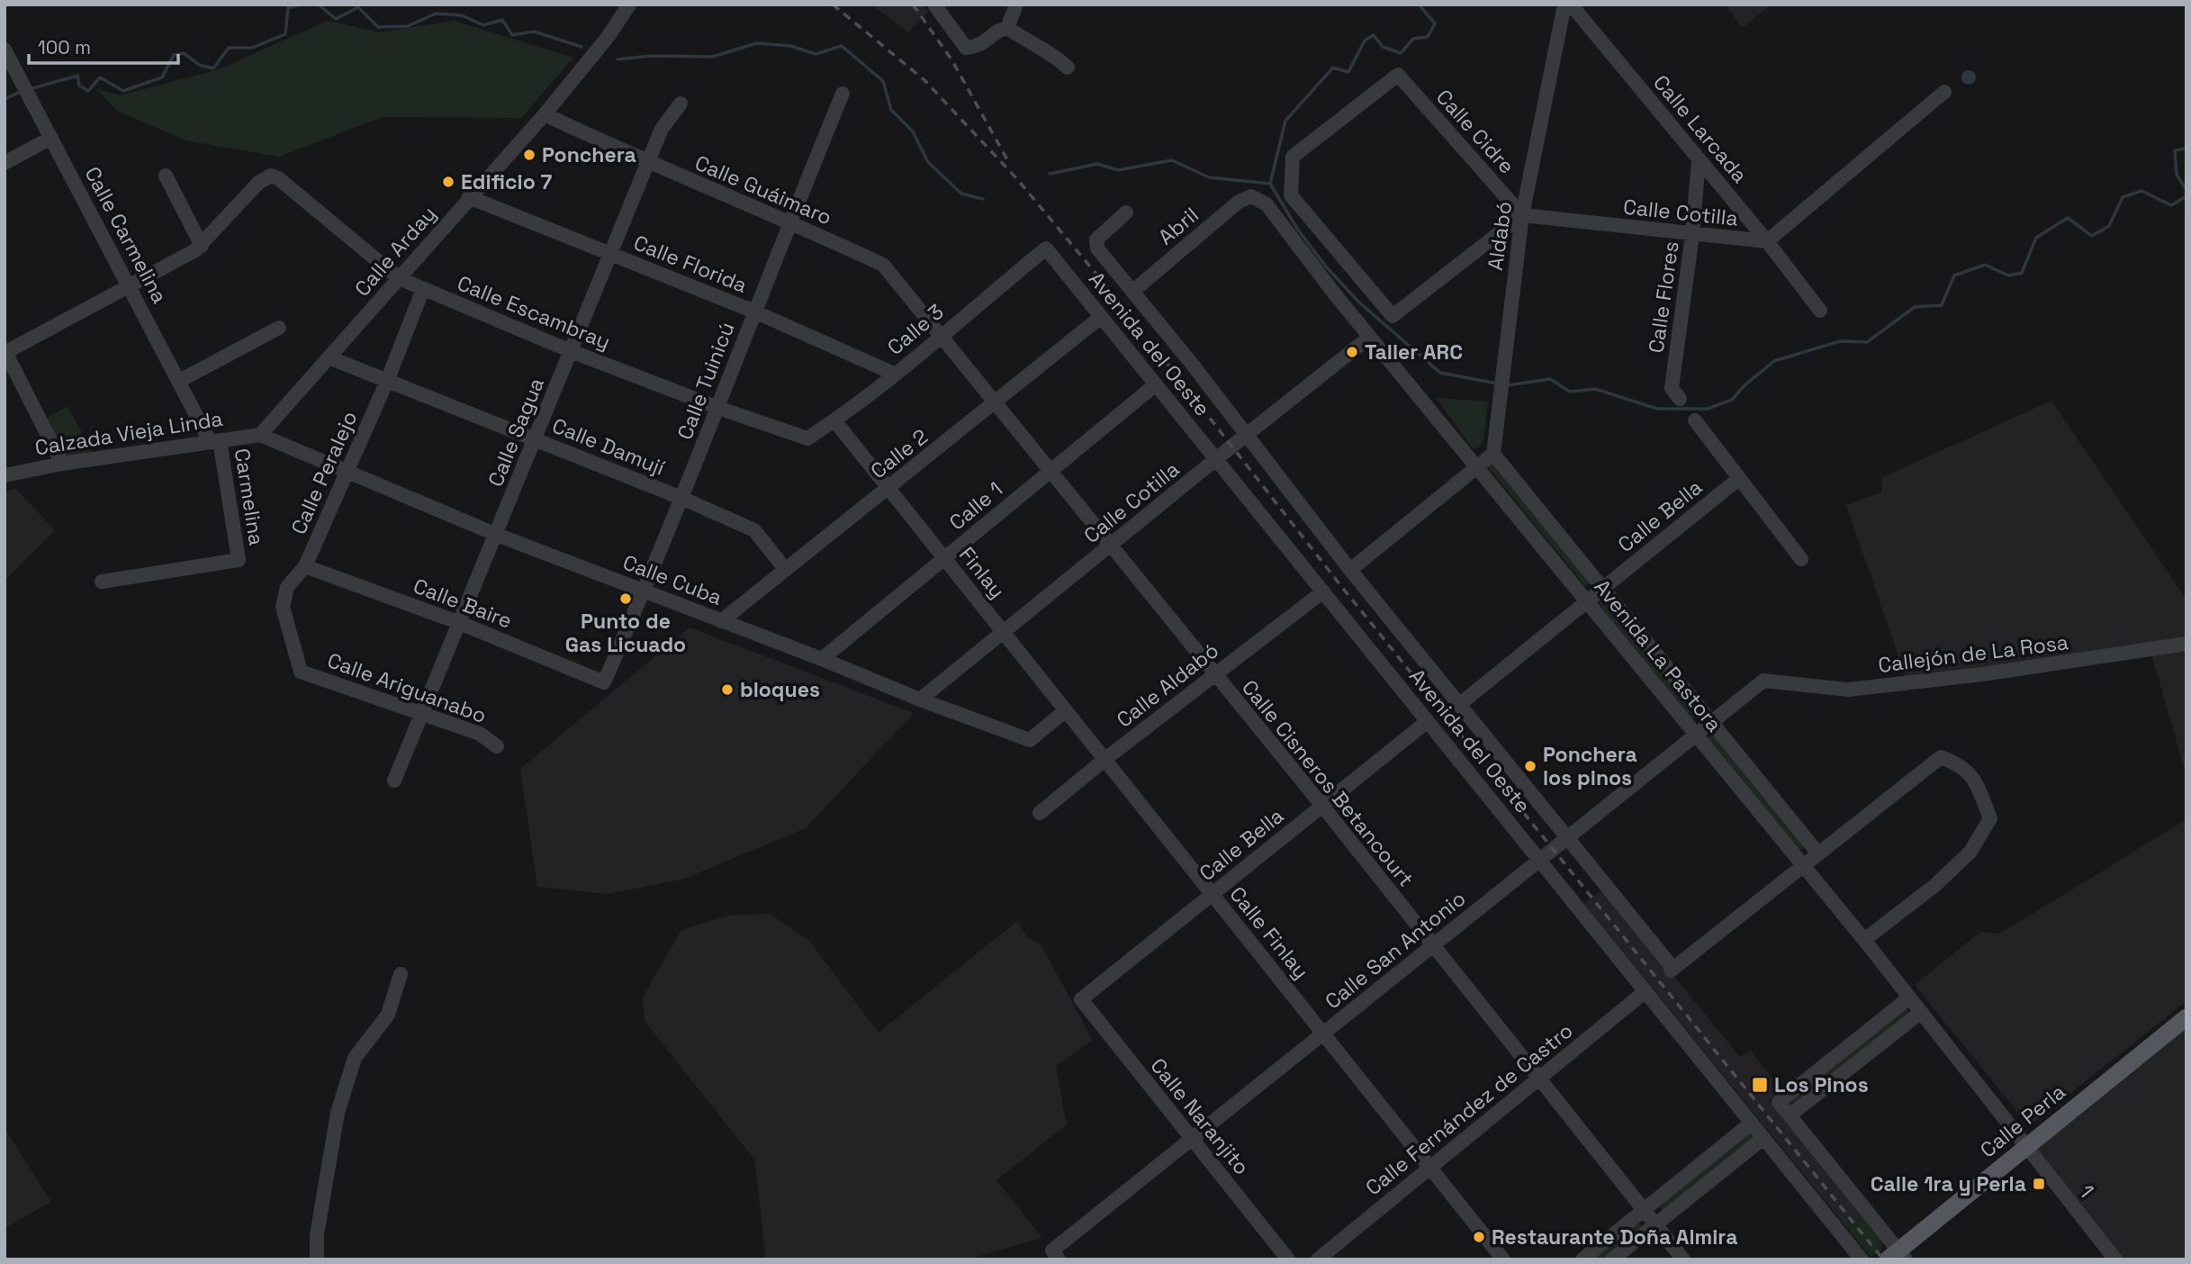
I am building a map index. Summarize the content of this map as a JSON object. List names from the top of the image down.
{
  "streets": {
    "main road": ["Calle Perla"],
    "street": [
      "Calle Larcada",
      "Calle Cidre",
      "Calle Guáimaro",
      "Calle Cotilla",
      "Abril",
      "Calle Carmelina",
      "Aldabó",
      "Calle Arday",
      "Calle Florida",
      "Calle Flores",
      "Calle Escambray",
      "Calle 3",
      "Avenida del Oeste",
      "Calle Tuinicú",
      "Calle Sagua",
      "Calzada Vieja Linda",
      "Calle Damují",
      "Calle 2",
      "Calle Peralejo",
      "Carmelina",
      "Calle 1",
      "Calle Bella",
      "Finlay",
      "Calle Cuba",
      "Calle Baire",
      "Callejón de La Rosa",
      "Avenida La Pastora",
      "Calle Aldabó",
      "Calle Ariguanabo",
      "Calle Cisneros Betancourt",
      "Calle Finlay",
      "Calle San Antonio",
      "Calle Fernández de Castro",
      "Calle Naranjito",
      "1"
    ]
  },
  "crossings": [
    ["Calle Larcada", "Calle Cotilla"],
    ["Calle Larcada", "Calle Flores"],
    ["Calle Cidre", "Calle Cotilla"],
    ["Calle Cidre", "Aldabó"],
    ["Calle Guáimaro", "Calle Arday"],
    ["Calle Guáimaro", "Calle 3"],
    ["Calle Guáimaro", "Calle Tuinicú"],
    ["Calle Guáimaro", "Calle Sagua"],
    ["Calle Guáimaro", "Calle Cisneros Betancourt"],
    ["Calle Cotilla", "Aldabó"],
    ["Calle Cotilla", "Calle Flores"],
    ["Calle Cotilla", "Avenida del Oeste"],
    ["Calle Cotilla", "Finlay"],
    ["Calle Cotilla", "Calle Cuba"],
    ["Calle Cotilla", "Avenida La Pastora"],
    ["Calle Cotilla", "Calle Cisneros Betancourt"],
    ["Calle Cotilla", "Calle Finlay"],
    ["Abril", "Avenida del Oeste"],
    ["Abril", "Avenida La Pastora"],
    ["Calle Carmelina", "Calzada Vieja Linda"],
    ["Calle Carmelina", "Carmelina"],
    ["Aldabó", "Avenida La Pastora"],
    ["Calle Arday", "Calle Florida"],
    ["Calle Arday", "Calle Escambray"],
    ["Calle Arday", "Calzada Vieja Linda"],
    ["Calle Arday", "Calle Damují"],
    ["Calle Arday", "Calle Cuba"],
    ["Calle Florida", "Calle 3"],
    ["Calle Florida", "Calle Tuinicú"],
    ["Calle Florida", "Calle Sagua"],
    ["Calle Escambray", "Calle 3"],
    ["Calle Escambray", "Calle Tuinicú"],
    ["Calle Escambray", "Calle Sagua"],
    ["Calle Escambray", "Calle Peralejo"],
    ["Calle 3", "Avenida del Oeste"],
    ["Calle 3", "Finlay"],
    ["Calle 3", "Calle Cisneros Betancourt"],
    ["Avenida del Oeste", "Calle 2"],
    ["Avenida del Oeste", "Calle 1"],
    ["Avenida del Oeste", "Calle Bella"],
    ["Avenida del Oeste", "Avenida La Pastora"],
    ["Avenida del Oeste", "Calle Aldabó"],
    ["Avenida del Oeste", "Calle San Antonio"],
    ["Avenida del Oeste", "Calle Fernández de Castro"],
    ["Calle Tuinicú", "Calle Damují"],
    ["Calle Tuinicú", "Calle Cuba"],
    ["Calle Tuinicú", "Calle Baire"],
    ["Calle Sagua", "Calle Damují"],
    ["Calle Sagua", "Calle Cuba"],
    ["Calle Sagua", "Calle Baire"],
    ["Calle Sagua", "Calle Ariguanabo"],
    ["Calzada Vieja Linda", "Carmelina"],
    ["Calzada Vieja Linda", "Calle Cuba"],
    ["Calle Damují", "Calle 2"],
    ["Calle Damují", "Calle Peralejo"],
    ["Calle 2", "Finlay"],
    ["Calle 2", "Calle Cuba"],
    ["Calle 2", "Calle Cisneros Betancourt"],
    ["Calle Peralejo", "Calle Cuba"],
    ["Calle Peralejo", "Calle Baire"],
    ["Calle Peralejo", "Calle Ariguanabo"],
    ["Calle 1", "Finlay"],
    ["Calle 1", "Calle Cuba"],
    ["Calle 1", "Calle Cisneros Betancourt"],
    ["Calle Bella", "Avenida La Pastora"],
    ["Calle Bella", "Calle Cisneros Betancourt"],
    ["Calle Bella", "Calle Finlay"],
    ["Calle Bella", "Calle Naranjito"],
    ["Finlay", "Calle Finlay"],
    ["Calle Cuba", "Calle Finlay"],
    ["Callejón de La Rosa", "Calle San Antonio"],
    ["Avenida La Pastora", "Calle San Antonio"],
    ["Avenida La Pastora", "Calle Perla"],
    ["Avenida La Pastora", "1"],
    ["Calle Aldabó", "Calle Cisneros Betancourt"],
    ["Calle Aldabó", "Calle Finlay"],
    ["Calle Cisneros Betancourt", "Calle San Antonio"],
    ["Calle Cisneros Betancourt", "Calle Fernández de Castro"],
    ["Calle Finlay", "Calle San Antonio"],
    ["Calle Finlay", "Calle Fernández de Castro"],
    ["Calle San Antonio", "Calle Naranjito"],
    ["Calle Perla", "1"]
  ],
  "places": {
    "other": [
      "Ponchera",
      "Edificio 7",
      "Taller ARC",
      "Punto de Gas Licuado",
      "bloques",
      "Ponchera los pinos",
      "Restaurante Doña Almira"
    ],
    "transit": ["Los Pinos", "Calle 1ra y Perla"]
  },
  "scale_bar": "100 m"
}
